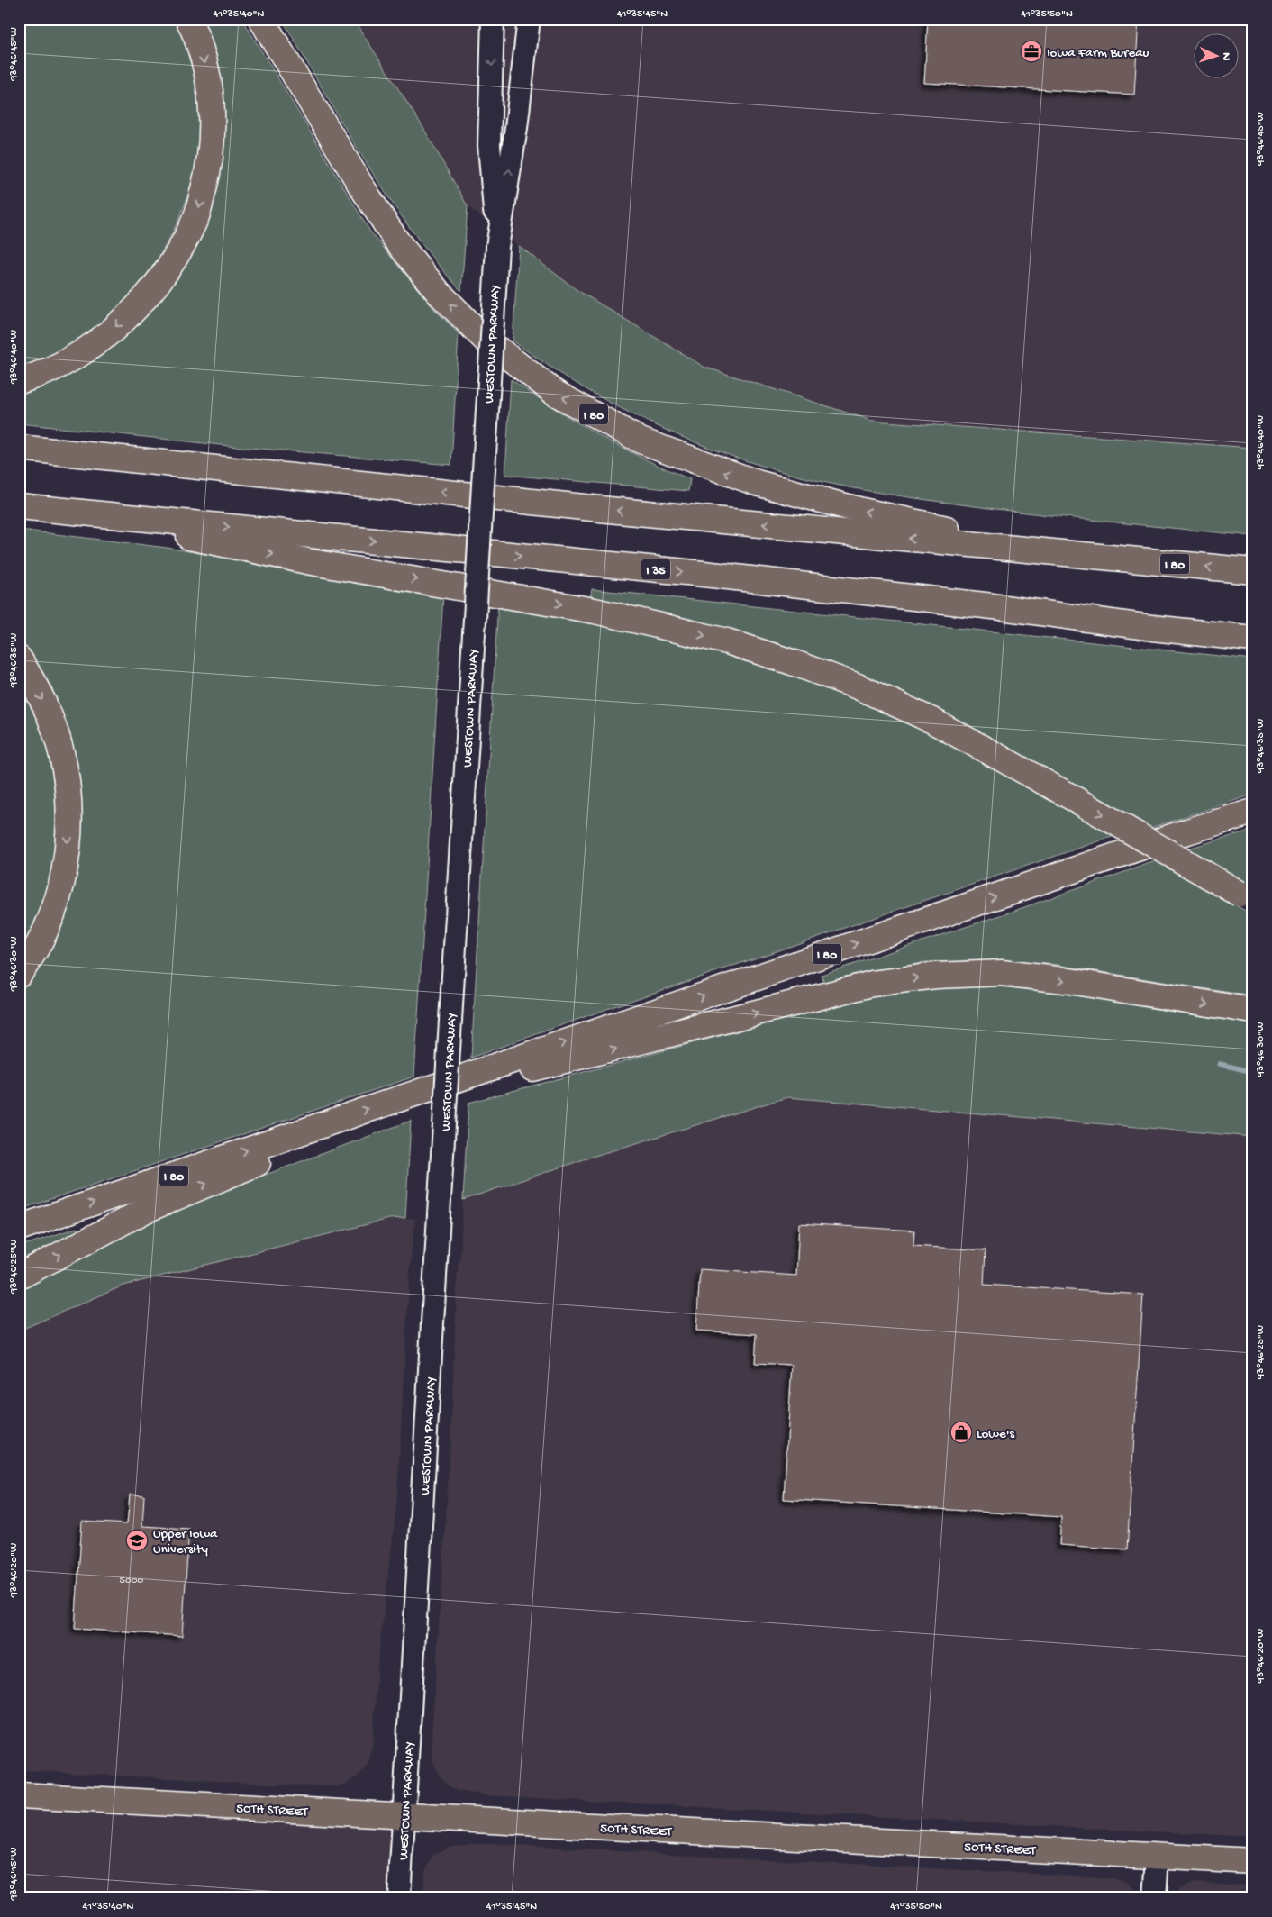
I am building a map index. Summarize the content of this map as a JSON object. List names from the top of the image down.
{
  "streets": {
    "main road": ["I 80", "I 35", "50TH STREET"],
    "street": ["WESTOWN PARKWAY"]
  },
  "crossings": [
    ["WESTOWN PARKWAY", "50TH STREET"]
  ],
  "places": {
    "office": ["Iowa Farm Bureau"],
    "shop": ["Lowe's"],
    "school or university": ["Upper Iowa University"]
  },
  "house_numbers": ["5000"],
  "north": "right",
  "coordinates": [
    "41°35'40\"N",
    "41°35'45\"N",
    "41°35'50\"N",
    "93°46'45\"W",
    "93°46'40\"W",
    "93°46'35\"W",
    "93°46'30\"W",
    "93°46'25\"W",
    "93°46'20\"W",
    "93°46'15\"W"
  ]
}
